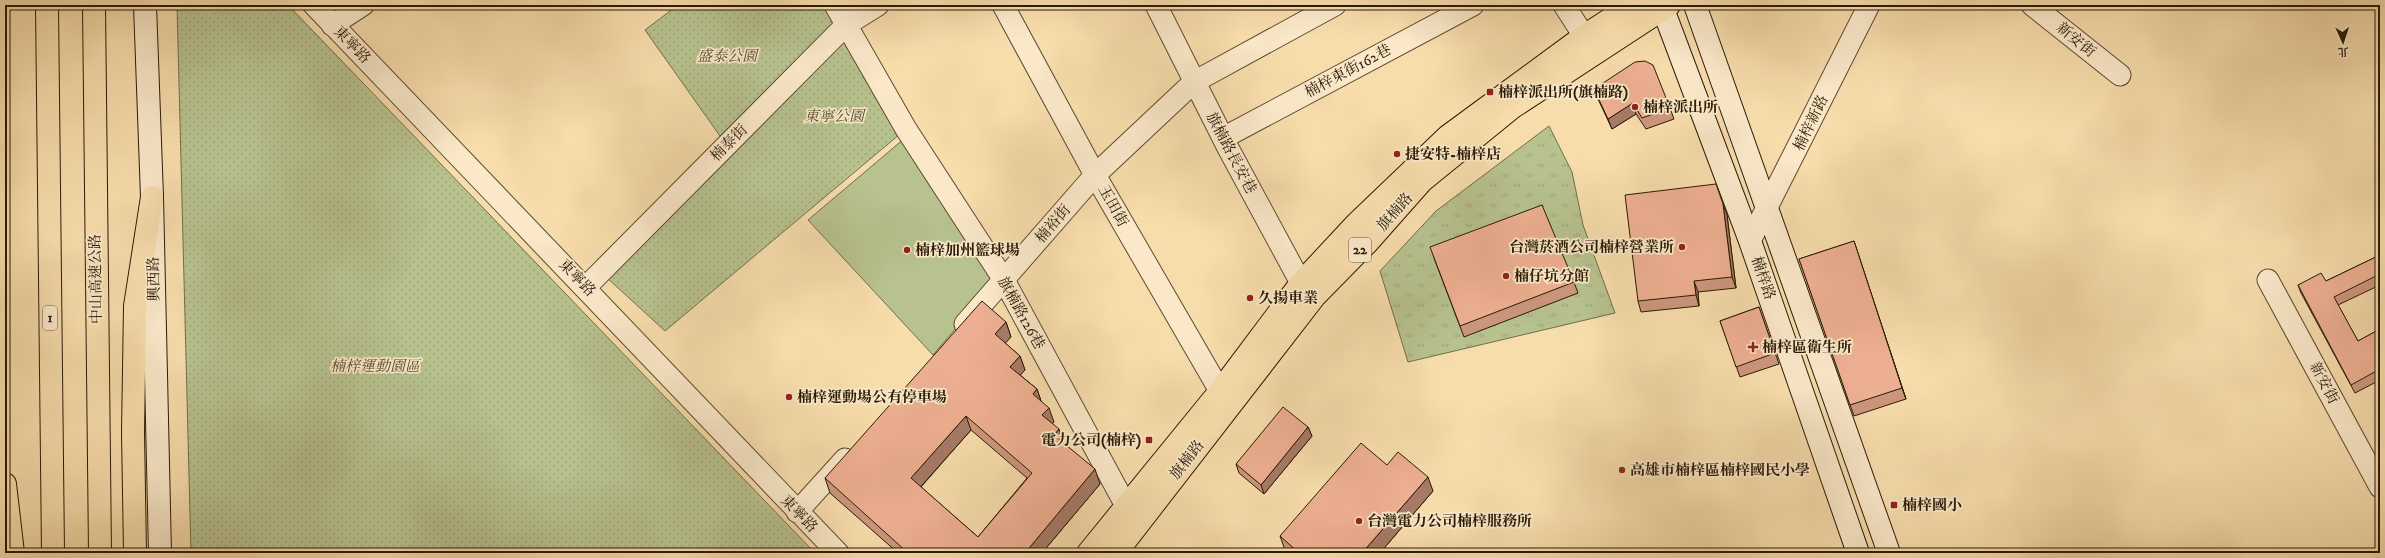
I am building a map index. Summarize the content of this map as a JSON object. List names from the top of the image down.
{
  "streets": {
    "main road": [
      "旗楠路",
      "22",
      "中山高速公路",
      "1"
    ],
    "street": [
      "新安街",
      "東寧路",
      "楠梓東街162巷",
      "楠梓新路",
      "楠泰街",
      "旗楠路長安巷",
      "玉田街",
      "楠裕街",
      "楠梓路",
      "興西路",
      "旗楠路126巷"
    ]
  },
  "crossings": [
    ["東寧路", "楠泰街"],
    ["楠梓東街162巷", "旗楠路長安巷"],
    ["楠梓新路", "楠梓路"],
    ["楠泰街", "旗楠路126巷"],
    ["旗楠路長安巷", "旗楠路"],
    ["旗楠路長安巷", "楠裕街"],
    ["玉田街", "旗楠路"],
    ["玉田街", "楠裕街"],
    ["旗楠路", "楠梓路"],
    ["旗楠路", "旗楠路126巷"],
    ["楠裕街", "旗楠路126巷"]
  ],
  "parks": ["盛泰公園", "東寧公園", "楠梓運動園區"],
  "places": {
    "transit": ["楠梓派出所(旗楠路)", "電力公司(楠梓)", "楠梓國小"],
    "other": [
      "楠梓派出所",
      "捷安特-楠梓店",
      "台灣菸酒公司楠梓營業所",
      "楠梓加州籃球場",
      "楠仔坑分館",
      "久揚車業",
      "楠梓運動場公有停車場",
      "高雄市楠梓區楠梓國民小學",
      "台灣電力公司楠梓服務所"
    ],
    "health": ["楠梓區衛生所"]
  },
  "north": "bottom"
}
